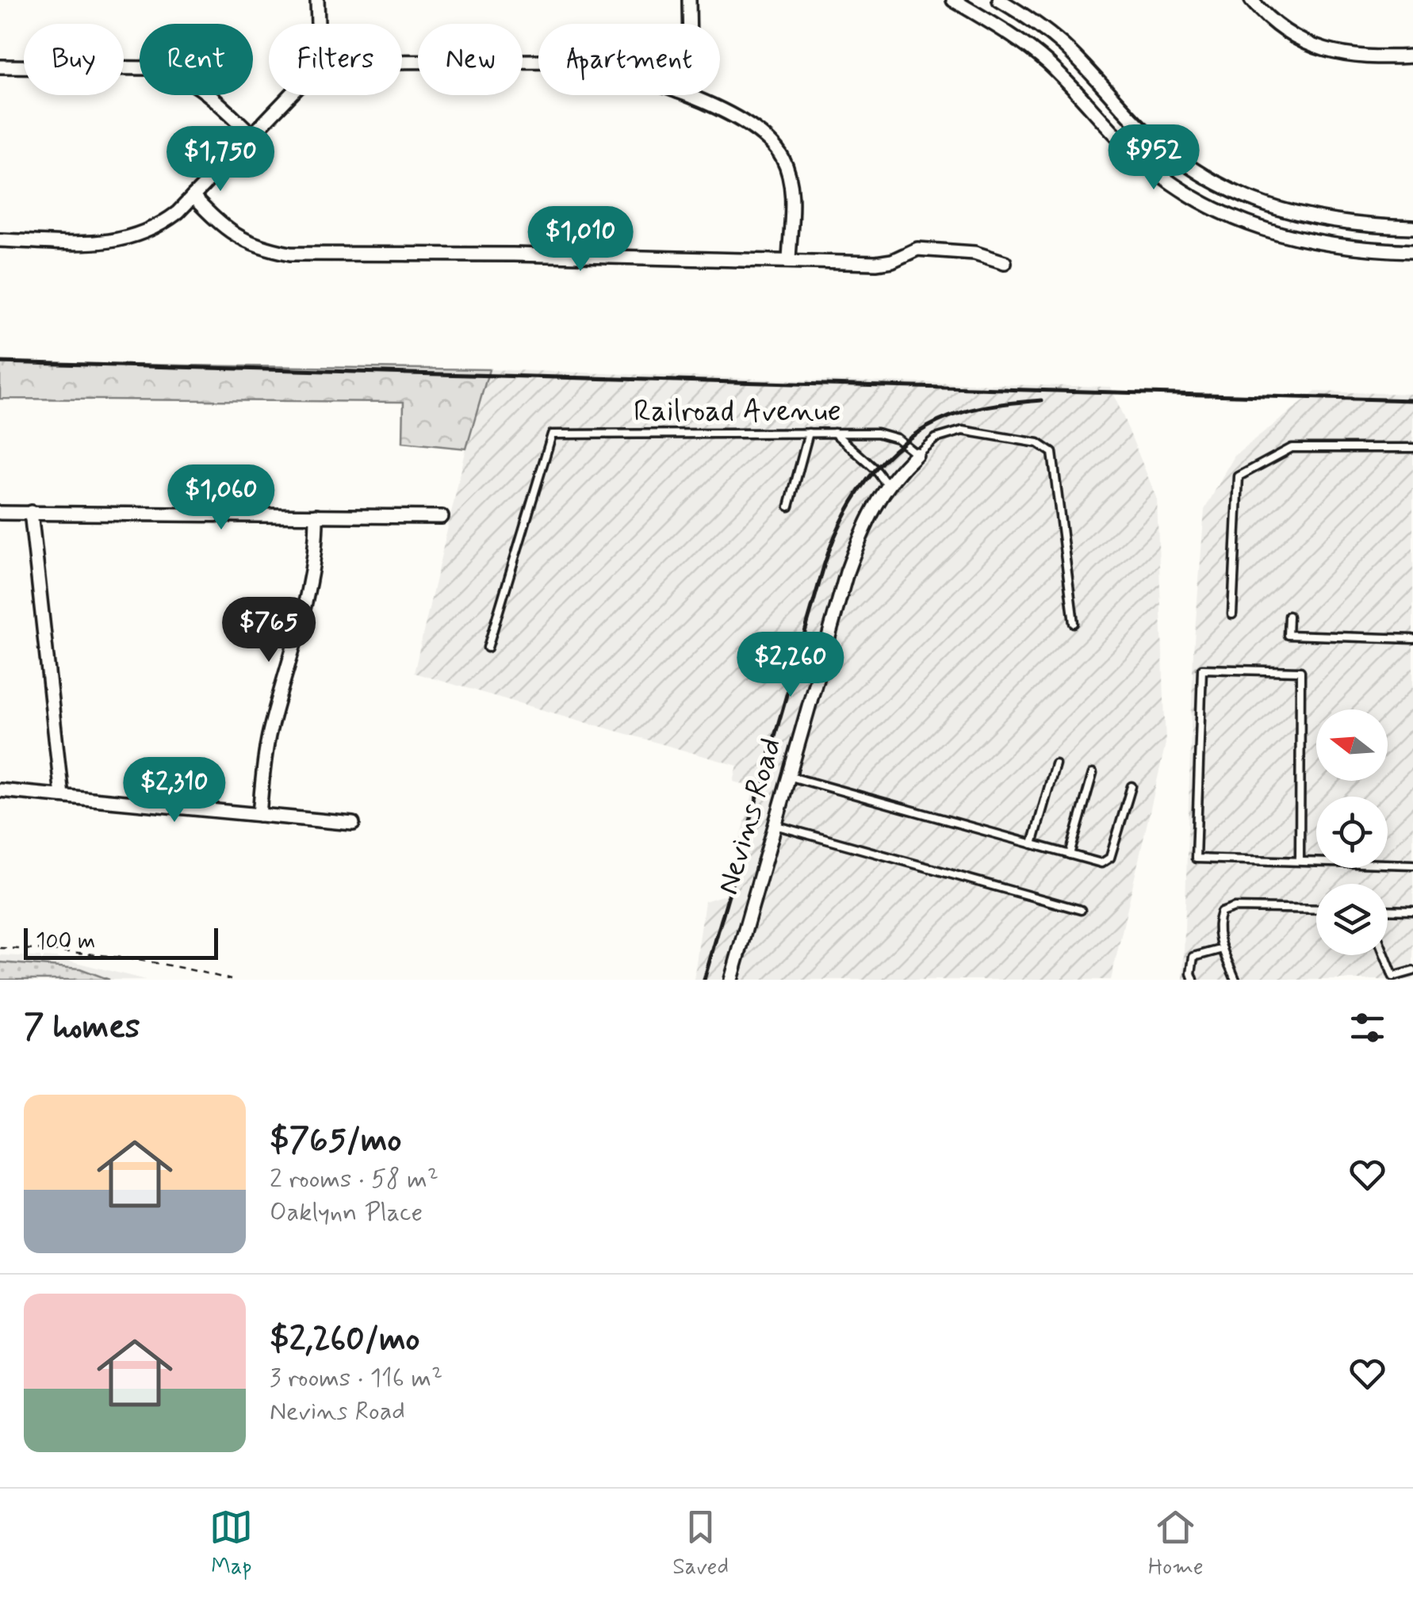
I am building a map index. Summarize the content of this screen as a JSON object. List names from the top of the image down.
{
  "streets": {
    "street": ["Nevins Road"],
    "lane": ["Railroad Avenue"]
  },
  "crossings": [
    ["Railroad Avenue", "Nevins Road"]
  ],
  "scale_bar": "100 m",
  "north": "left",
  "page": {
    "chip": [
      "Buy",
      "Rent",
      "Filters",
      "New",
      "Apartment"
    ],
    "price": [
      "$952",
      "$1,750",
      "$1,010",
      "$1,060",
      "$765",
      "$2,260",
      "$2,310"
    ],
    "scale": "100 m",
    "heading": "7 homes",
    "list": [
      {
        "name": "$765/mo",
        "note": "2 rooms · 58 m² · Oaklynn Place"
      },
      {
        "name": "$2,260/mo",
        "note": "3 rooms · 116 m² · Nevins Road"
      }
    ],
    "tabs": ["Map", "Saved", "Home"]
  }
}
